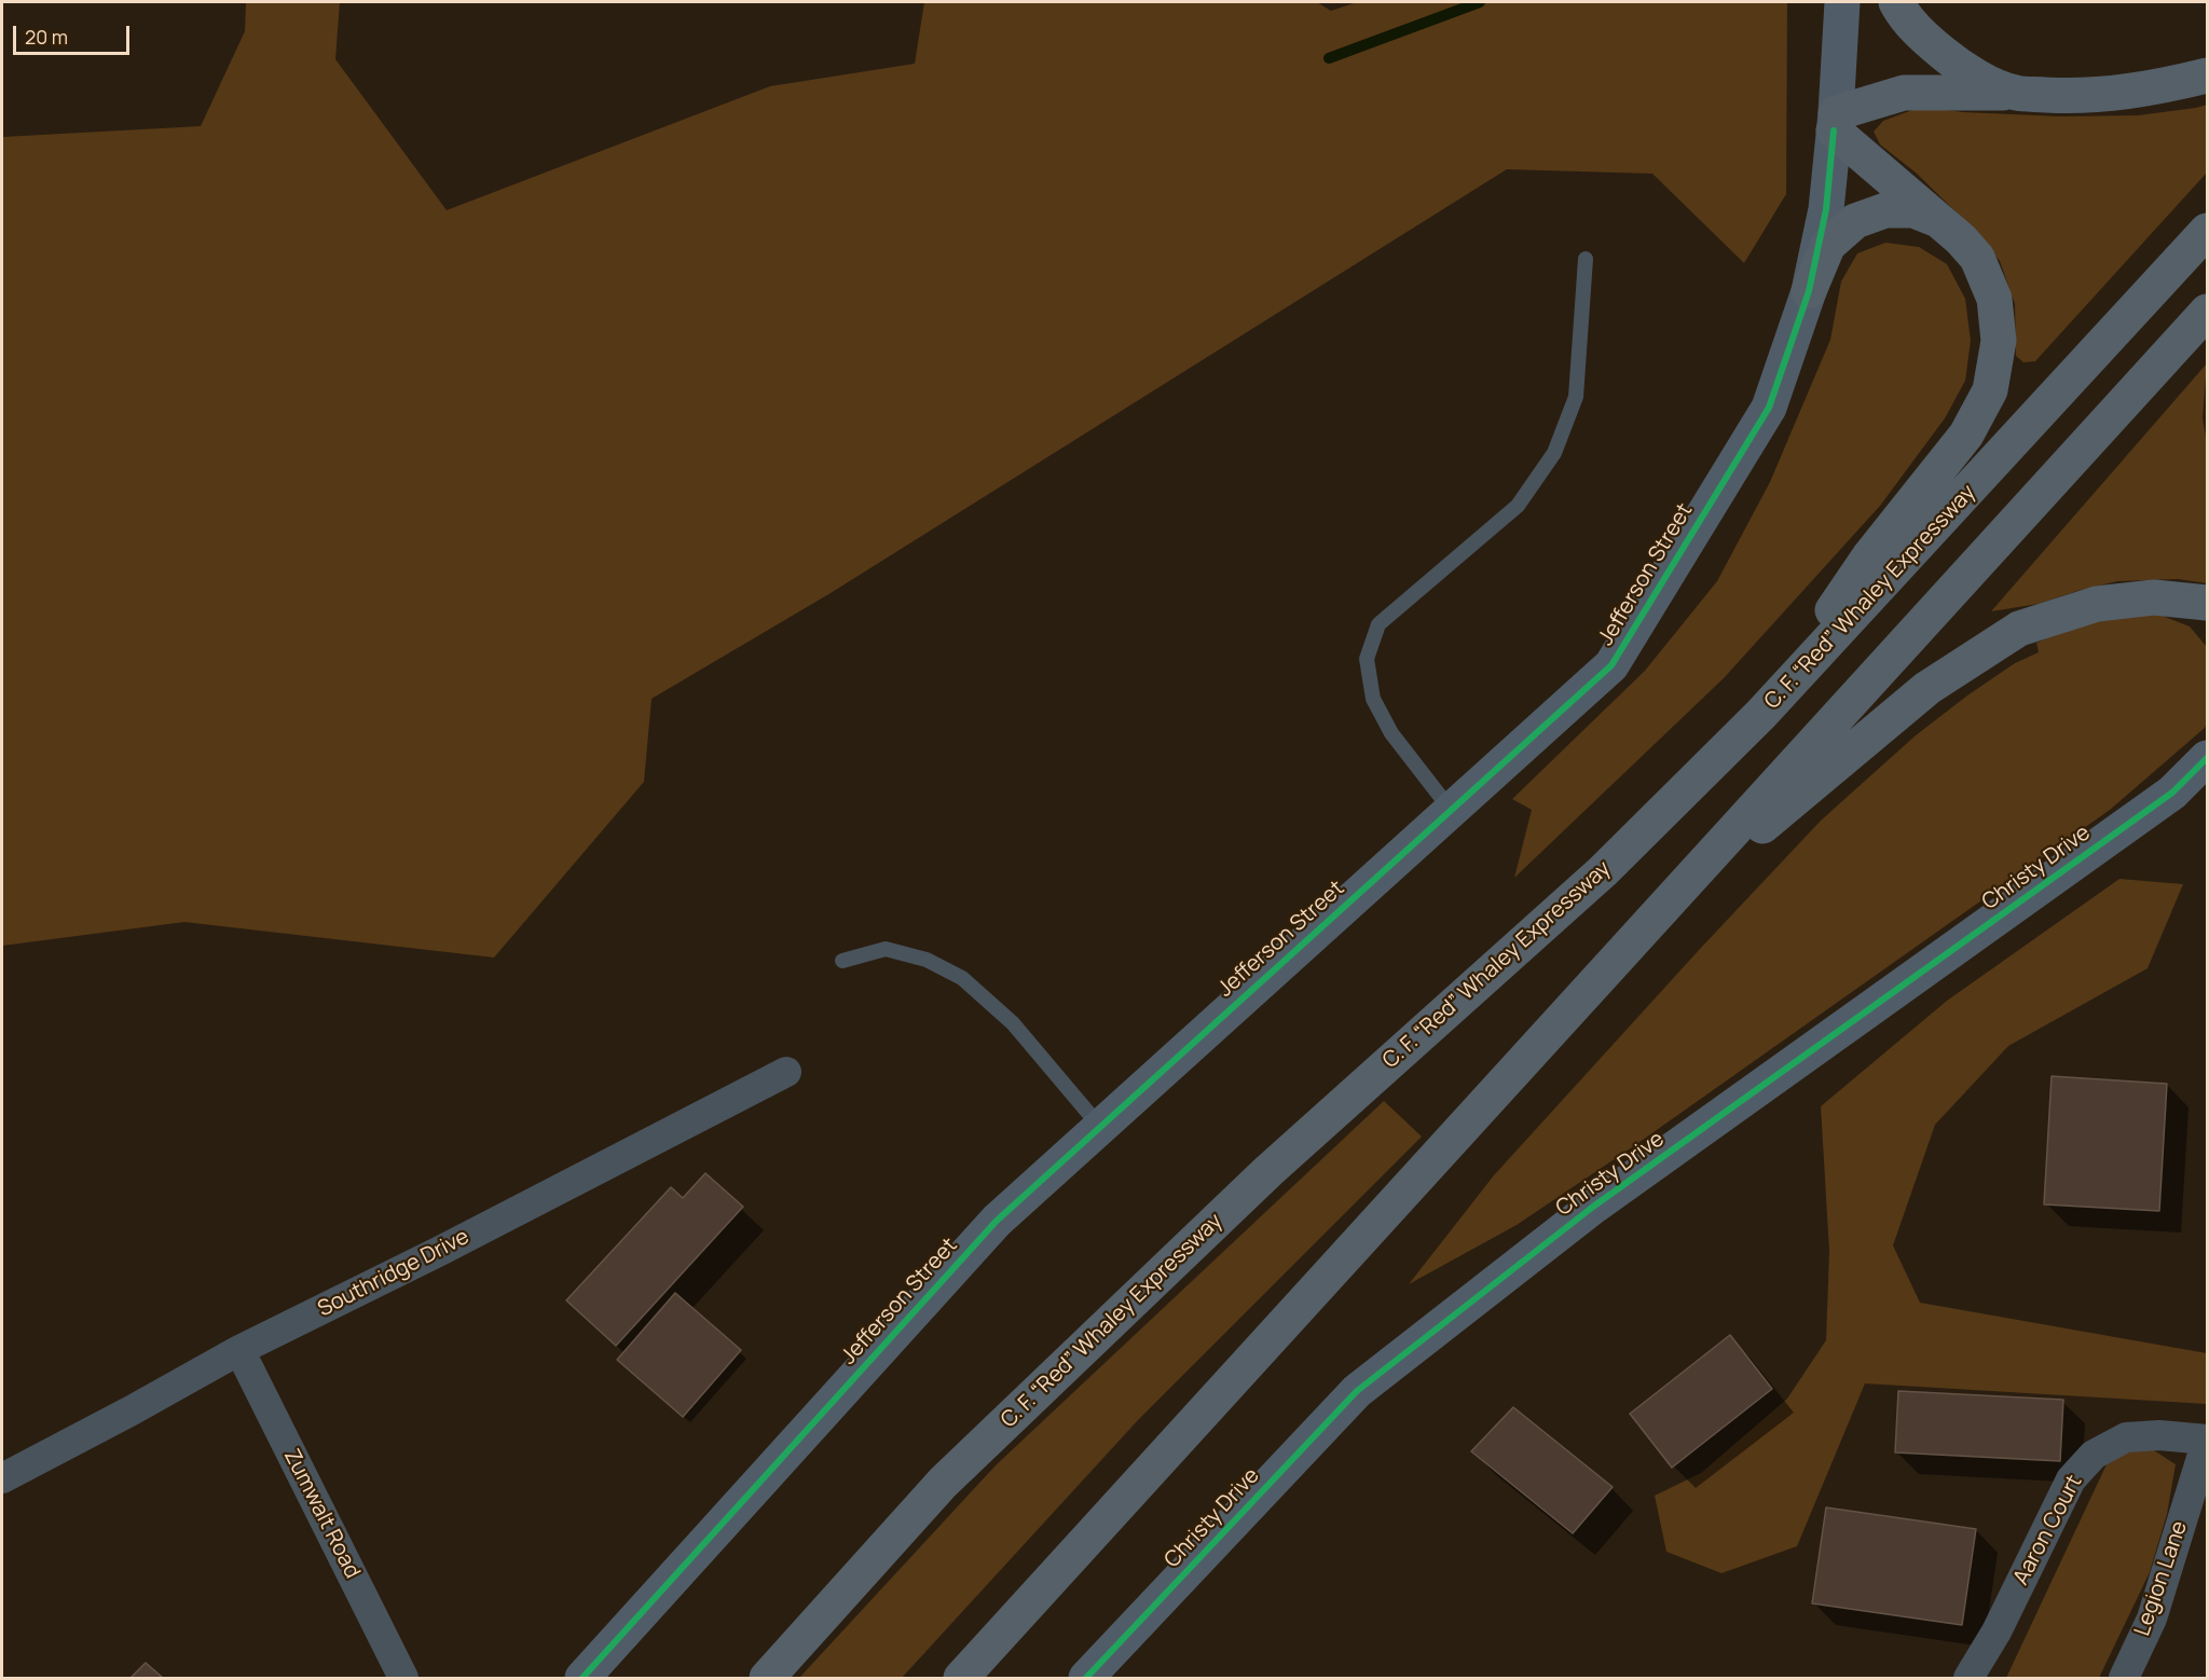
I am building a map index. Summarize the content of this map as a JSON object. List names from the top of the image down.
{
  "streets": {
    "highway": ["C. F. “Red” Whaley Expressway"],
    "street": [
      "Jefferson Street",
      "Christy Drive",
      "Southridge Drive",
      "Zumwalt Road",
      "Aaron Court",
      "Legion Lane"
    ]
  },
  "crossings": [
    ["Southridge Drive", "Zumwalt Road"],
    ["Aaron Court", "Legion Lane"]
  ],
  "scale_bar": "20 m"
}
